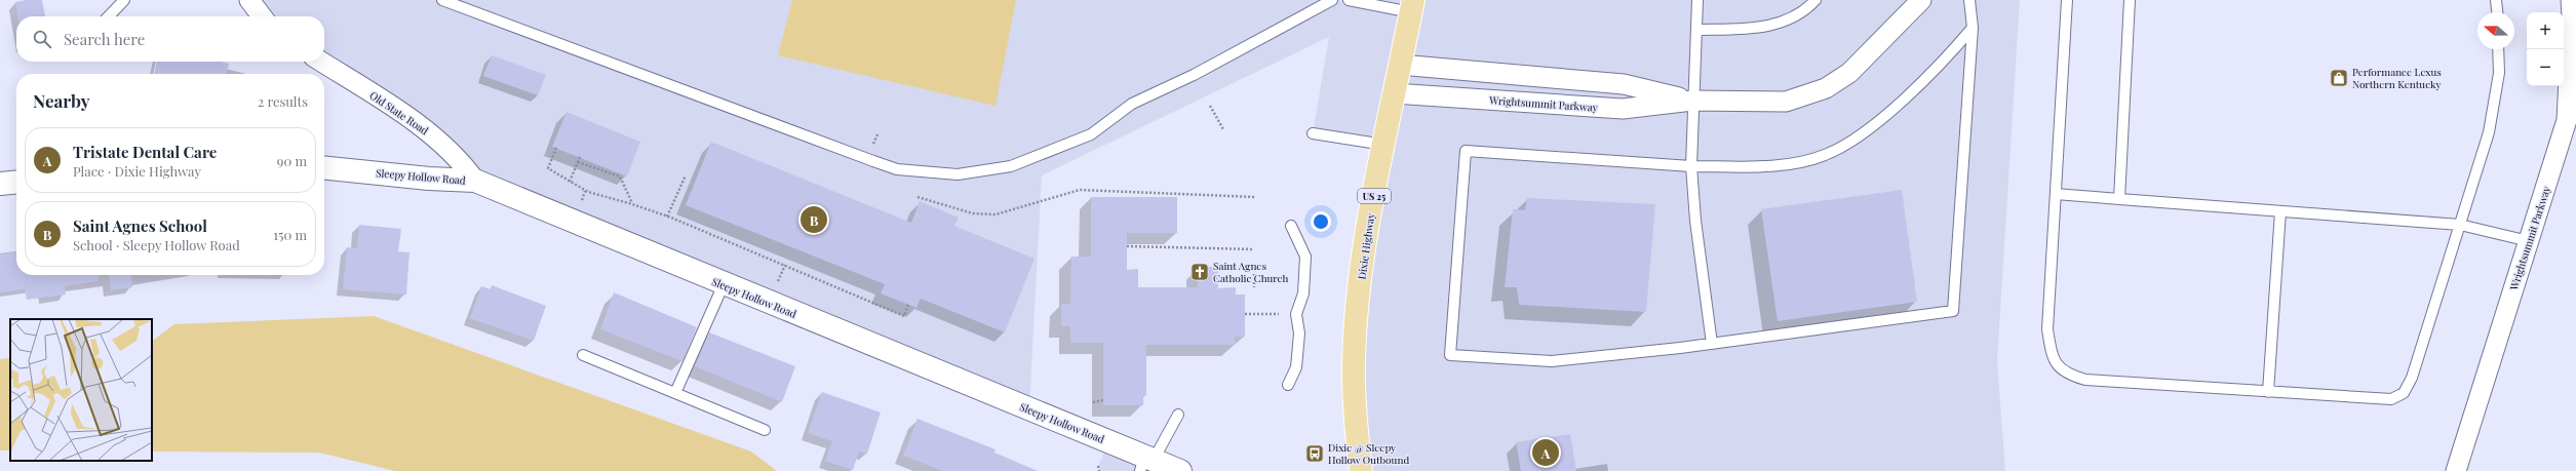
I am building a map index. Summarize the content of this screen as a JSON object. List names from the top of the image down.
{
  "streets": {
    "main road": ["Sleepy Hollow Road", "US 25", "Dixie Highway"],
    "street": ["Wrightsummit Parkway", "Old State Road"]
  },
  "crossings": [
    ["Wrightsummit Parkway", "Dixie Highway"],
    ["Old State Road", "Sleepy Hollow Road"]
  ],
  "places": {
    "shop": ["Performance Lexus Northern Kentucky"],
    "church": ["Saint Agnes Catholic Church"],
    "bus stop": ["Dixie @ Sleepy Hollow Outbound"]
  },
  "north": "left",
  "page": {
    "map_buttons": ["+", "−"],
    "search": "Search here",
    "heading": ["Nearby", "2 results"],
    "list": [
      {
        "mark": "A",
        "name": "Tristate Dental Care",
        "note": "Place · Dixie Highway",
        "value": "90 m"
      },
      {
        "mark": "B",
        "name": "Saint Agnes School",
        "note": "School · Sleepy Hollow Road",
        "value": "150 m"
      }
    ],
    "pins": ["B", "A"]
  }
}
